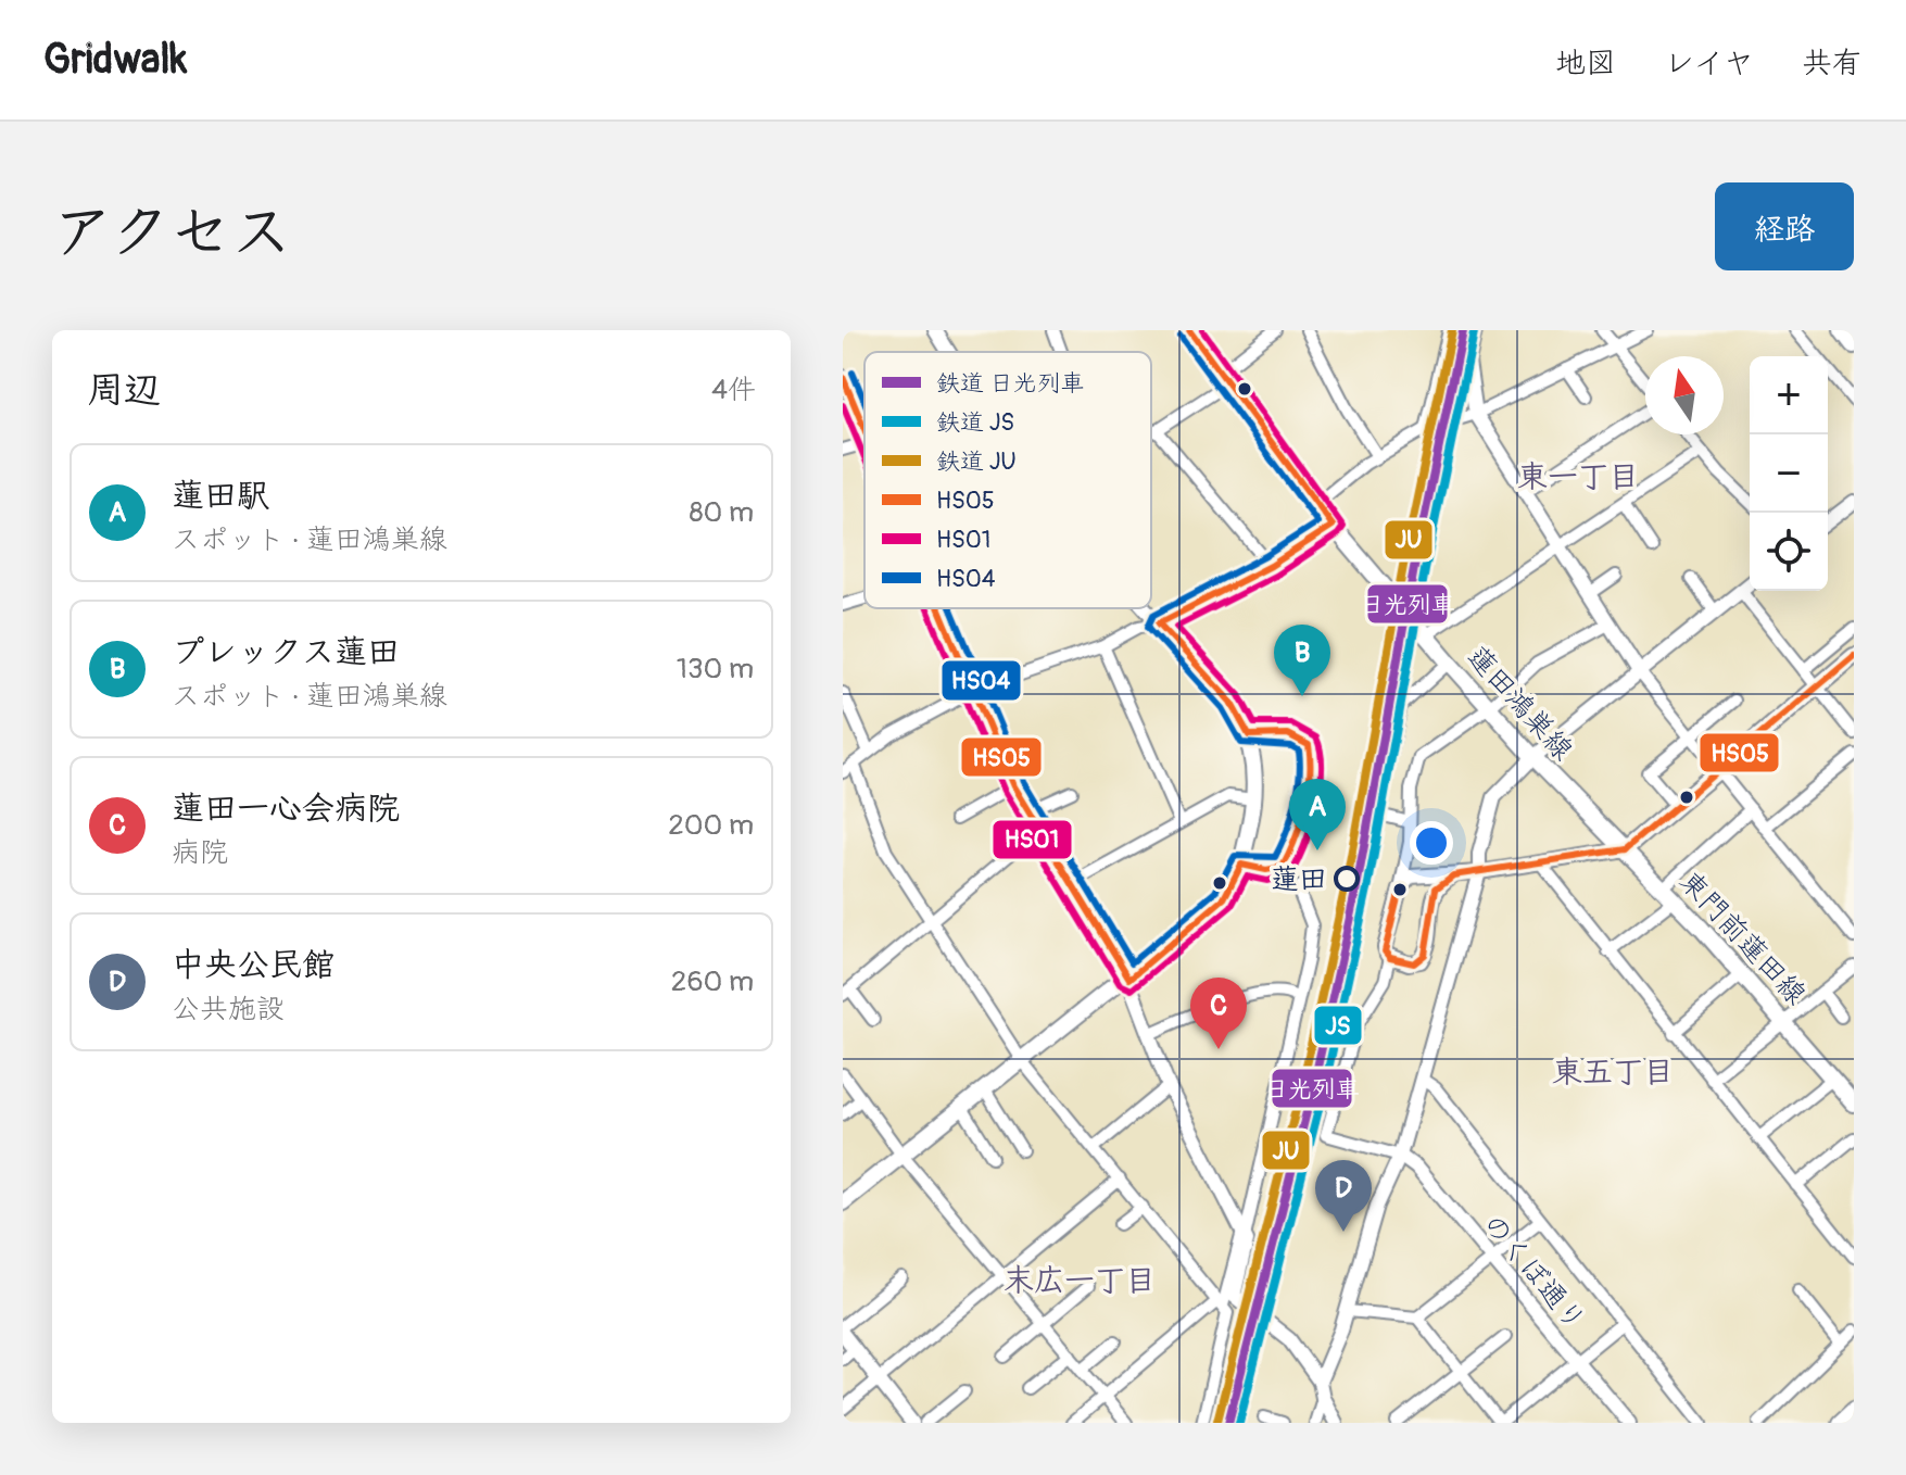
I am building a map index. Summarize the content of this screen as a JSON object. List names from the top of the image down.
{
  "streets": {
    "main road": ["蓮田鴻巣線", "東門前蓮田線"],
    "street": ["のくぼ通り"]
  },
  "crossings": [
    ["蓮田鴻巣線", "東門前蓮田線"]
  ],
  "districts": ["東一丁目", "東五丁目", "末広一丁目"],
  "places": ["蓮田"],
  "lines": [
    "rail line 日光列車",
    "rail line JU",
    "transit line HS05",
    "transit line HS01",
    "rail line JS",
    "transit line HS04"
  ],
  "legend": [
    "鉄道 日光列車",
    "鉄道 JS",
    "鉄道 JU",
    "HS05",
    "HS01",
    "HS04"
  ],
  "north": "top",
  "page": {
    "header": "Gridwalk",
    "nav": ["地図", "レイヤ", "共有"],
    "title": "アクセス",
    "buttons": "経路",
    "heading": ["周辺", "4件"],
    "map_buttons": ["+", "−"],
    "list": [
      {
        "mark": "A",
        "name": "蓮田駅",
        "note": "スポット · 蓮田鴻巣線",
        "value": "80 m"
      },
      {
        "mark": "B",
        "name": "プレックス蓮田",
        "note": "スポット · 蓮田鴻巣線",
        "value": "130 m"
      },
      {
        "mark": "C",
        "name": "蓮田一心会病院",
        "note": "病院",
        "value": "200 m"
      },
      {
        "mark": "D",
        "name": "中央公民館",
        "note": "公共施設",
        "value": "260 m"
      }
    ],
    "pins": [
      "B",
      "A",
      "C",
      "D"
    ]
  }
}
